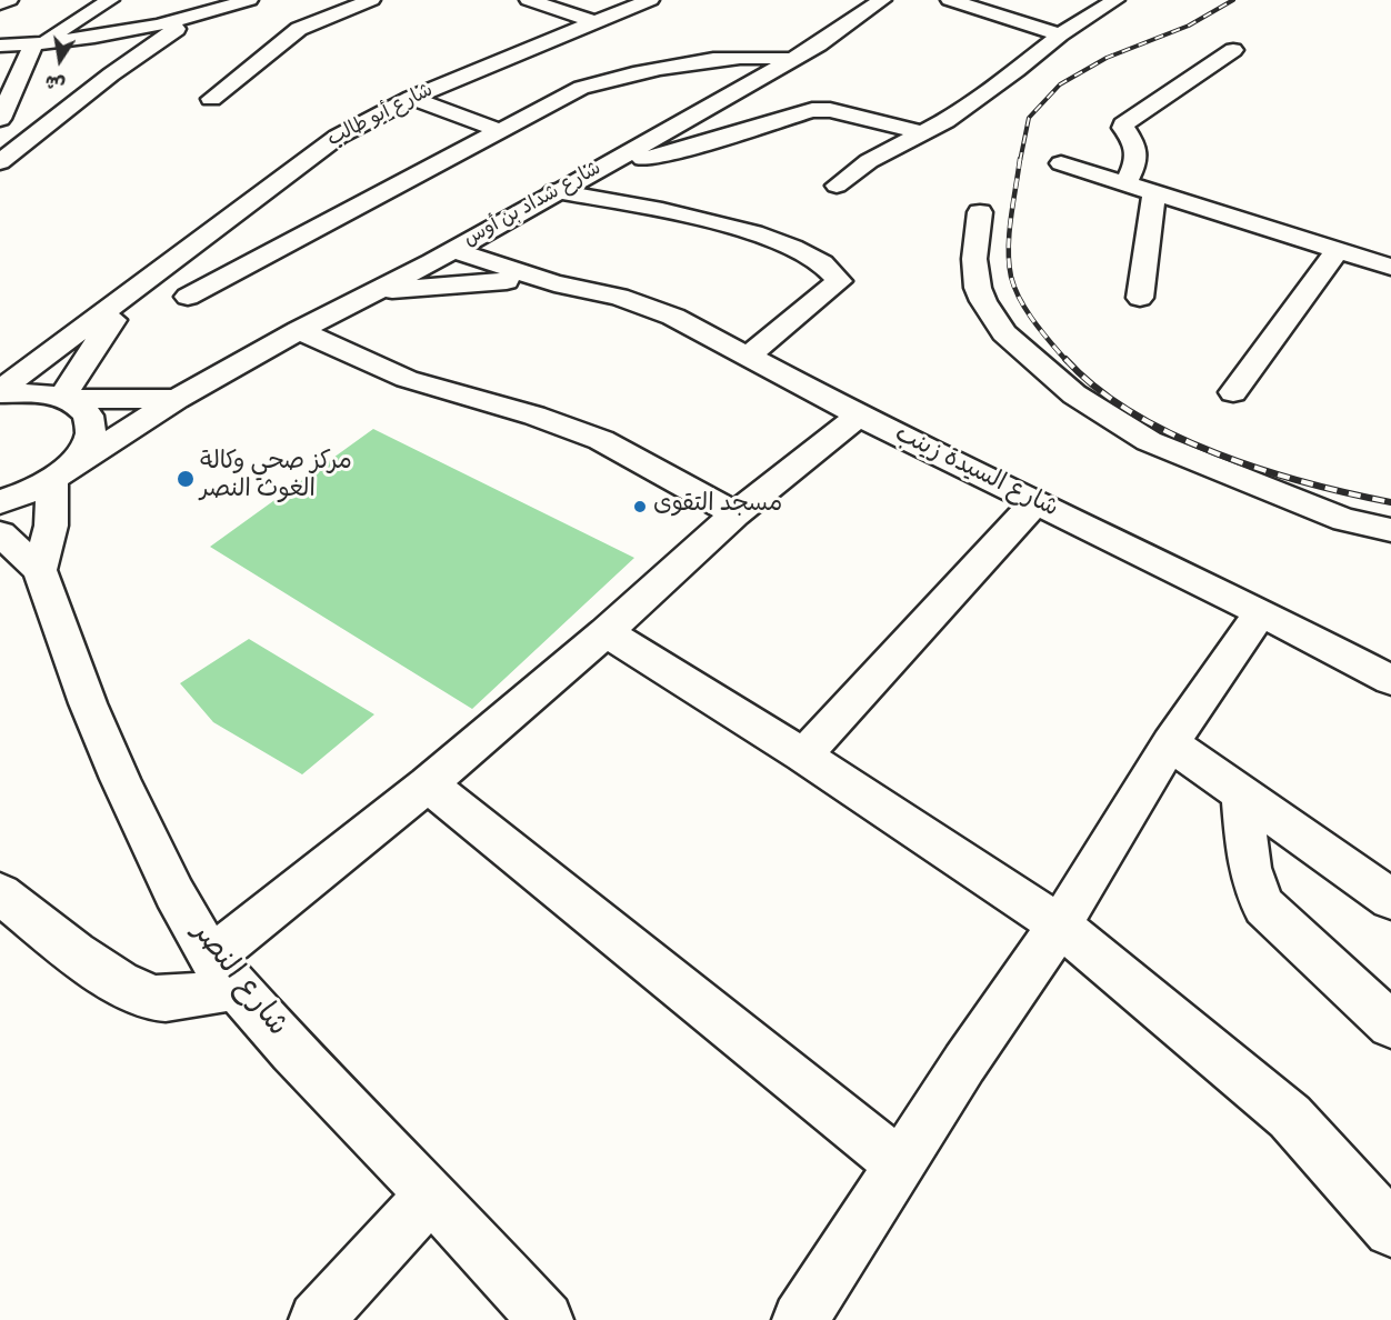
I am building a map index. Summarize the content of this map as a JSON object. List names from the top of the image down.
{
  "streets": {
    "street": [
      "شارع أبو طالب",
      "شارع شداد بن أوس",
      "شارع السيدة زينب",
      "شارع النصر"
    ]
  },
  "crossings": [
    ["شارع أبو طالب", "شارع شداد بن أوس"],
    ["شارع شداد بن أوس", "شارع السيدة زينب"]
  ],
  "places": ["مركز صحي وكالة الغوث النصر", "مسجد التقوى"],
  "north": "bottom"
}
